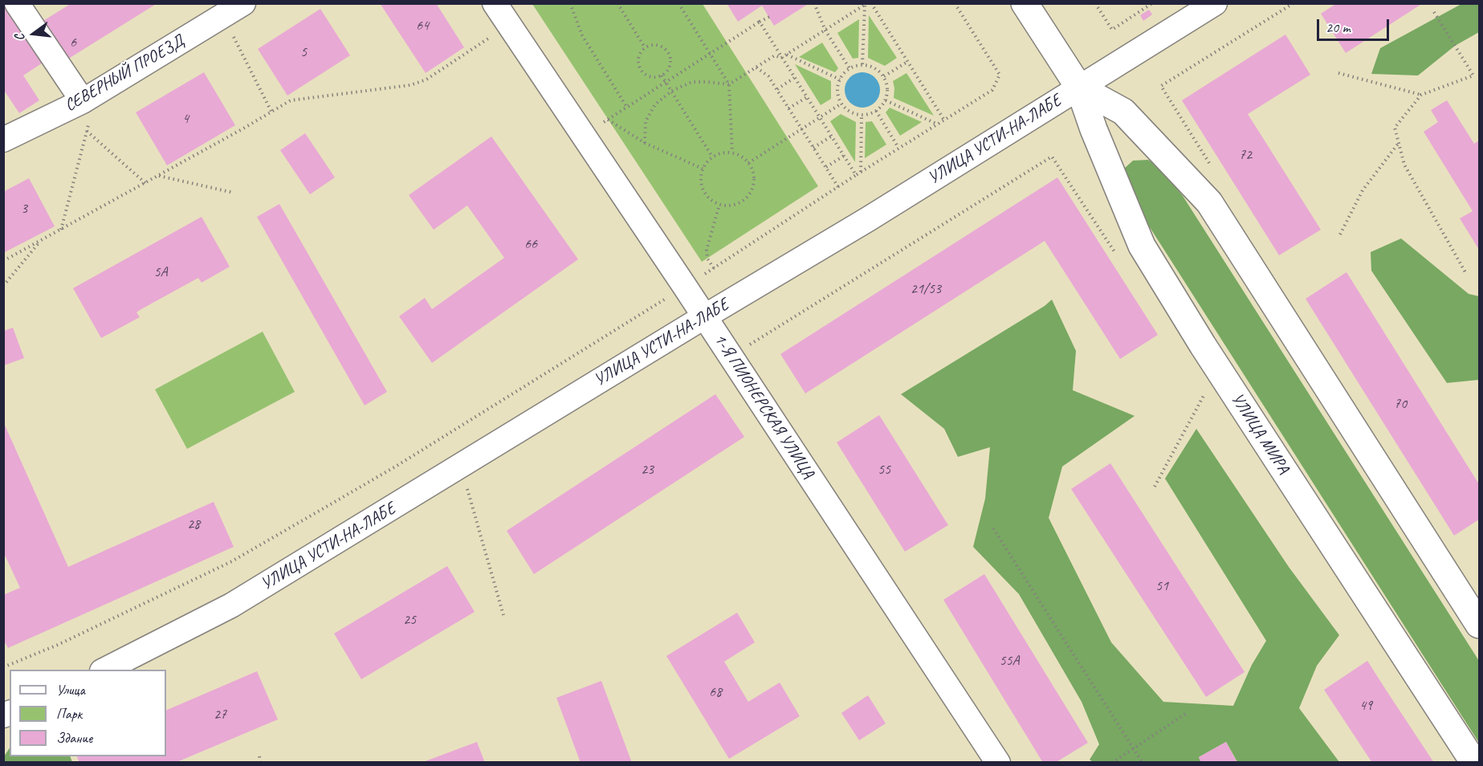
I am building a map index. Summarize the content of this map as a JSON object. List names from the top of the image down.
{
  "streets": {
    "main road": ["УЛИЦА МИРА"],
    "street": ["СЕВЕРНЫЙ ПРОЕЗД", "УЛИЦА УСТИ-НА-ЛАБЕ", "1-Я ПИОНЕРСКАЯ УЛИЦА"]
  },
  "crossings": [
    ["УЛИЦА УСТИ-НА-ЛАБЕ", "1-Я ПИОНЕРСКАЯ УЛИЦА"],
    ["УЛИЦА УСТИ-НА-ЛАБЕ", "УЛИЦА МИРА"]
  ],
  "house_numbers": [
    "64",
    "6",
    "5",
    "4",
    "72",
    "3",
    "66",
    "5А",
    "21/53",
    "70",
    "23",
    "55",
    "28",
    "51",
    "25",
    "55А",
    "68",
    "49",
    "27"
  ],
  "legend": ["Улица", "Парк", "Здание"],
  "scale_bar": "20 m",
  "north": "left"
}
